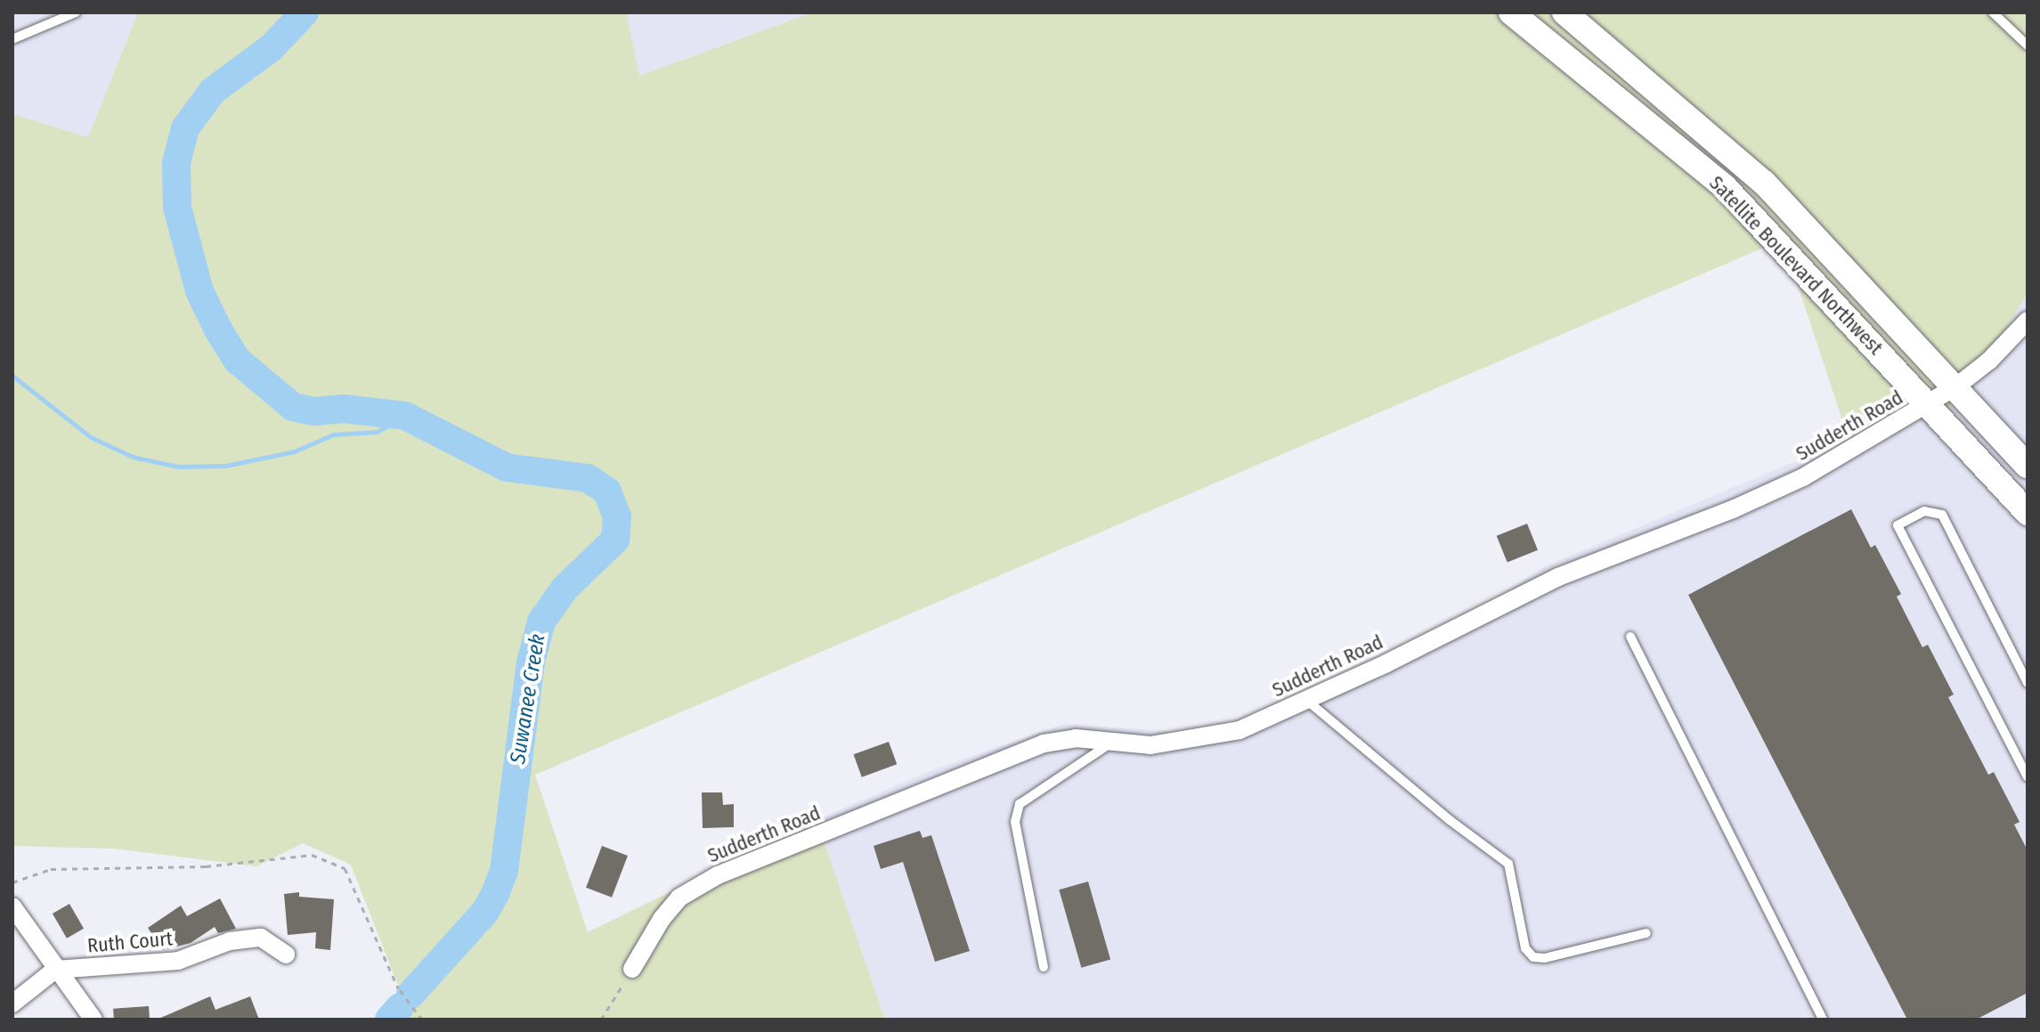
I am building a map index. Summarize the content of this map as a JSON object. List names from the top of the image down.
{
  "streets": {
    "main road": ["Satellite Boulevard Northwest"],
    "street": ["Sudderth Road", "Ruth Court"]
  },
  "crossings": [
    ["Satellite Boulevard Northwest", "Sudderth Road"]
  ],
  "water": ["Suwanee Creek"]
}
